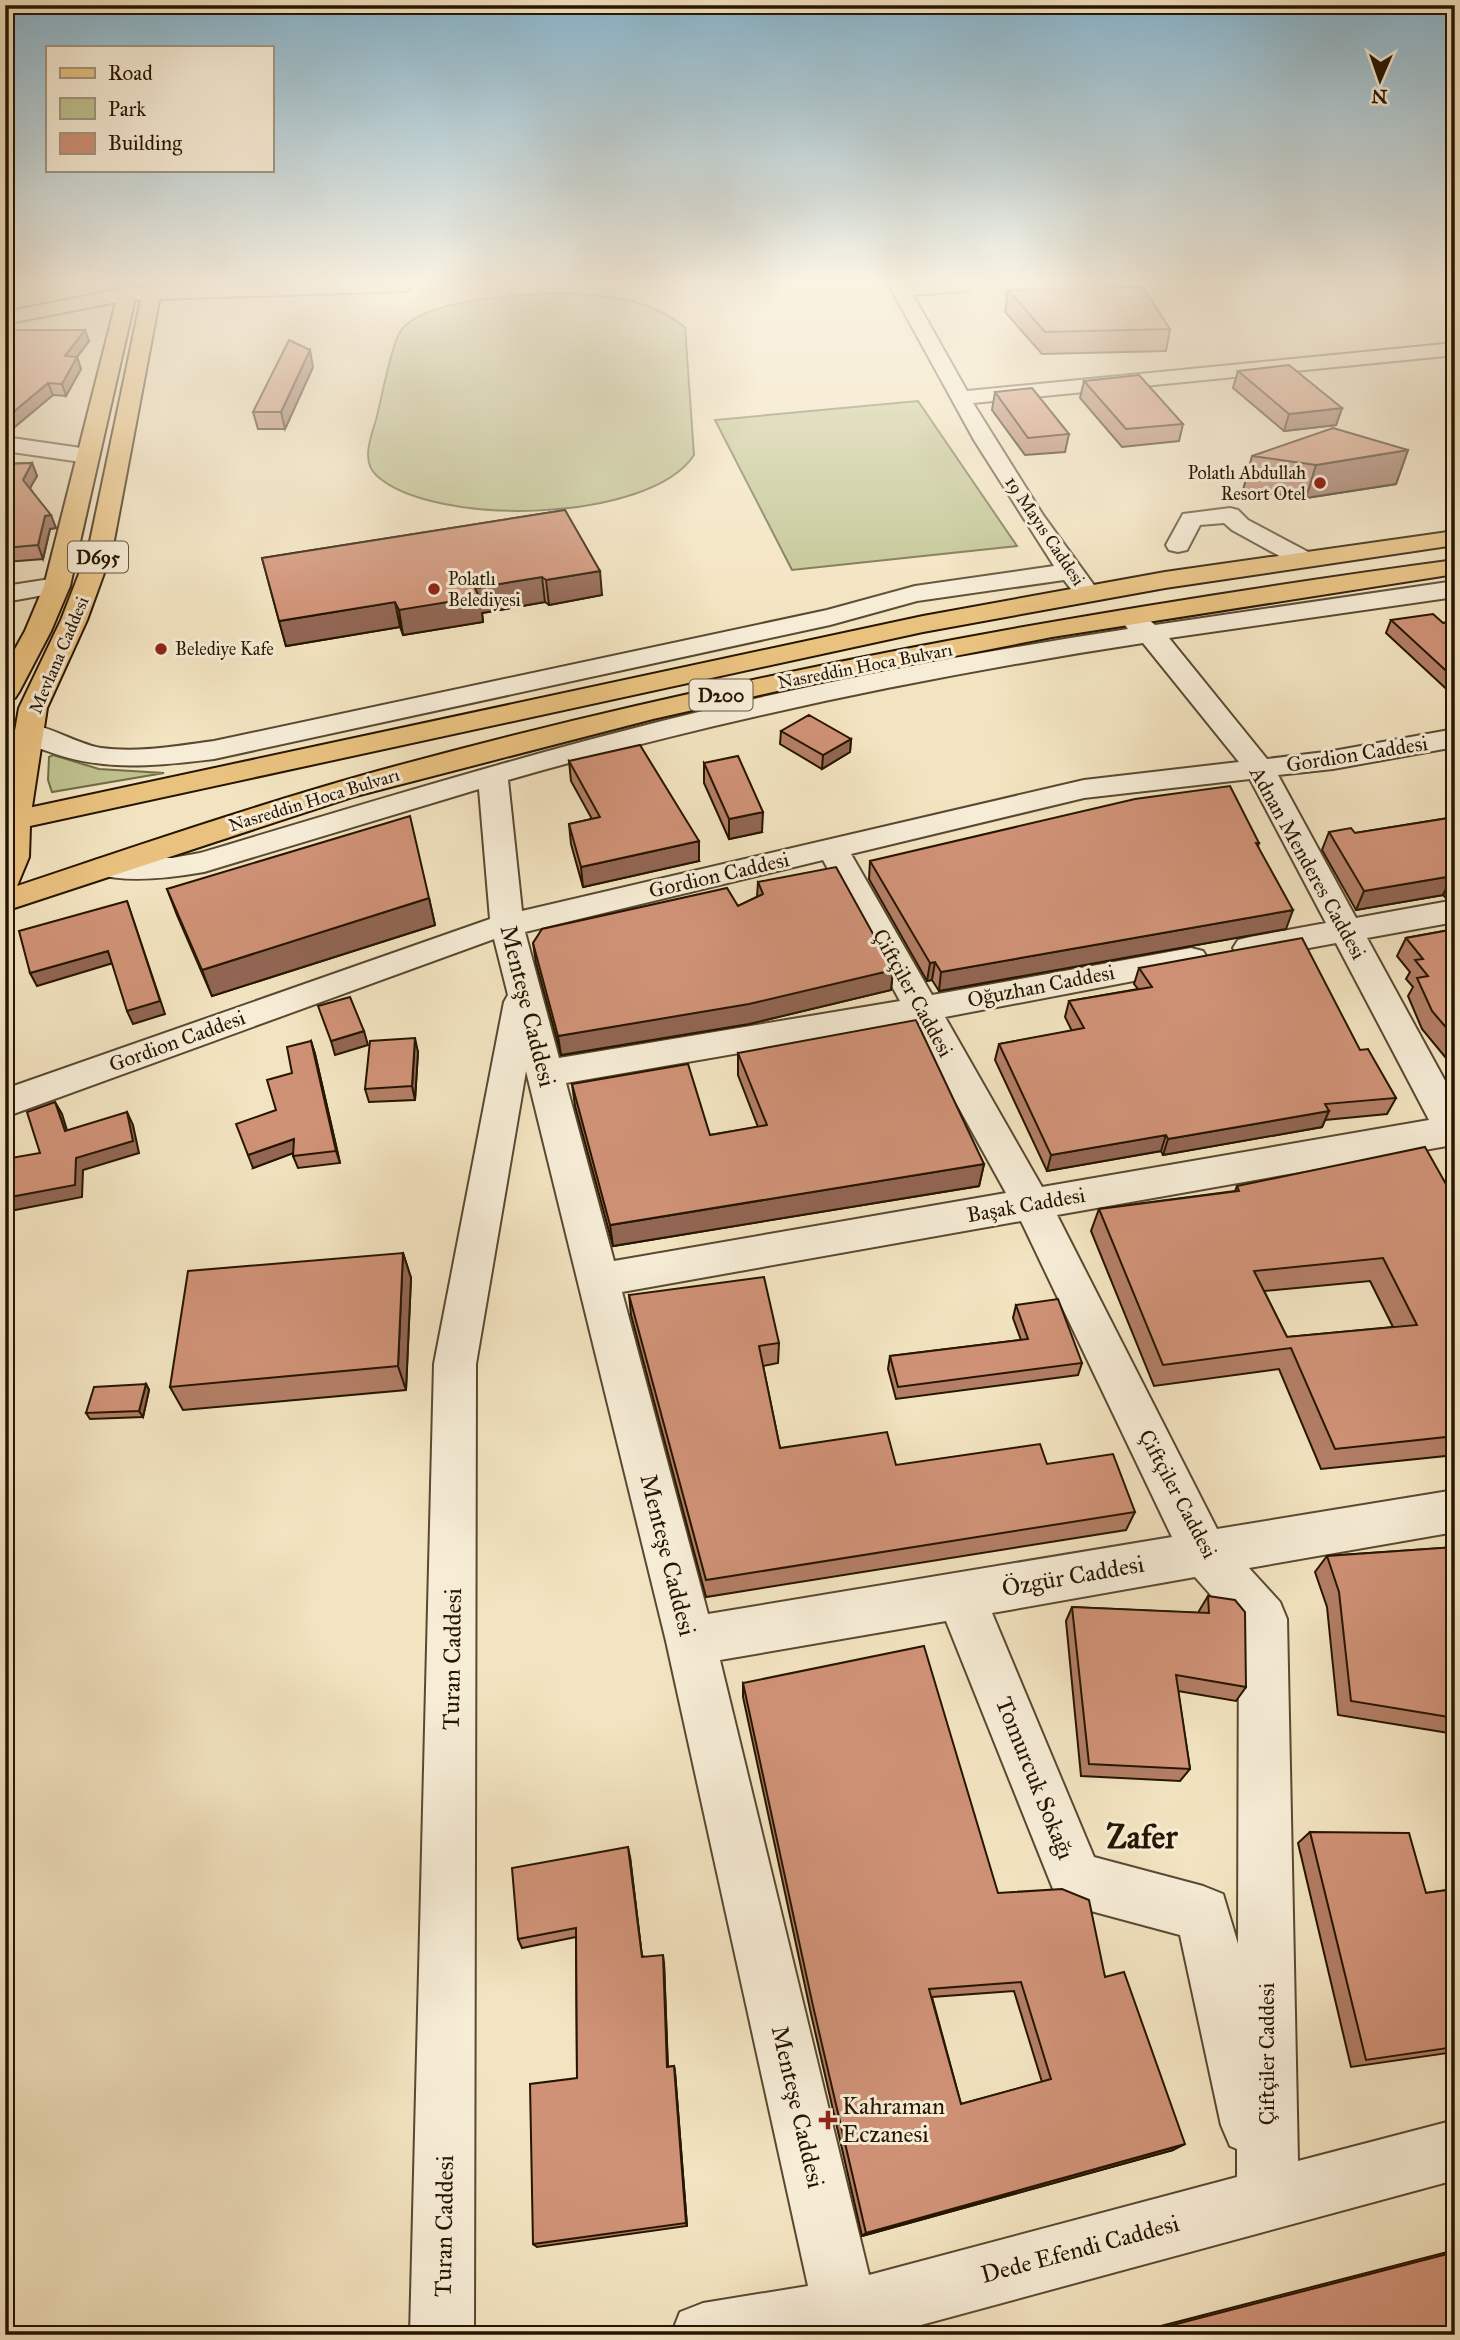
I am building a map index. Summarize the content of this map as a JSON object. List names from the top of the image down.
{
  "streets": {
    "main road": [
      "D695",
      "Mevlana Caddesi",
      "Nasreddin Hoca Bulvarı",
      "D200"
    ],
    "street": [
      "19 Mayıs Caddesi",
      "Gordion Caddesi",
      "Adnan Menderes Caddesi",
      "Oğuzhan Caddesi",
      "Çiftçiler Caddesi",
      "Menteşe Caddesi",
      "Başak Caddesi",
      "Özgür Caddesi",
      "Turan Caddesi",
      "Tomurcuk Sokağı",
      "Dede Efendi Caddesi"
    ]
  },
  "crossings": [
    ["19 Mayıs Caddesi", "Nasreddin Hoca Bulvarı"],
    ["Mevlana Caddesi", "Nasreddin Hoca Bulvarı"],
    ["Nasreddin Hoca Bulvarı", "Adnan Menderes Caddesi"],
    ["Gordion Caddesi", "Adnan Menderes Caddesi"],
    ["Gordion Caddesi", "Çiftçiler Caddesi"],
    ["Gordion Caddesi", "Menteşe Caddesi"],
    ["Adnan Menderes Caddesi", "Oğuzhan Caddesi"],
    ["Adnan Menderes Caddesi", "Başak Caddesi"],
    ["Oğuzhan Caddesi", "Çiftçiler Caddesi"],
    ["Oğuzhan Caddesi", "Menteşe Caddesi"],
    ["Çiftçiler Caddesi", "Başak Caddesi"],
    ["Çiftçiler Caddesi", "Özgür Caddesi"],
    ["Çiftçiler Caddesi", "Tomurcuk Sokağı"],
    ["Çiftçiler Caddesi", "Dede Efendi Caddesi"],
    ["Menteşe Caddesi", "Başak Caddesi"],
    ["Menteşe Caddesi", "Özgür Caddesi"],
    ["Menteşe Caddesi", "Turan Caddesi"],
    ["Menteşe Caddesi", "Dede Efendi Caddesi"],
    ["Özgür Caddesi", "Tomurcuk Sokağı"],
    ["Tomurcuk Sokağı", "Dede Efendi Caddesi"]
  ],
  "districts": ["Zafer"],
  "places": {
    "other": ["Polatlı Abdullah Resort Otel", "Polatlı Belediyesi", "Belediye Kafe"],
    "health": ["Kahraman Eczanesi"]
  },
  "legend": ["Road", "Park", "Building"],
  "north": "bottom"
}
